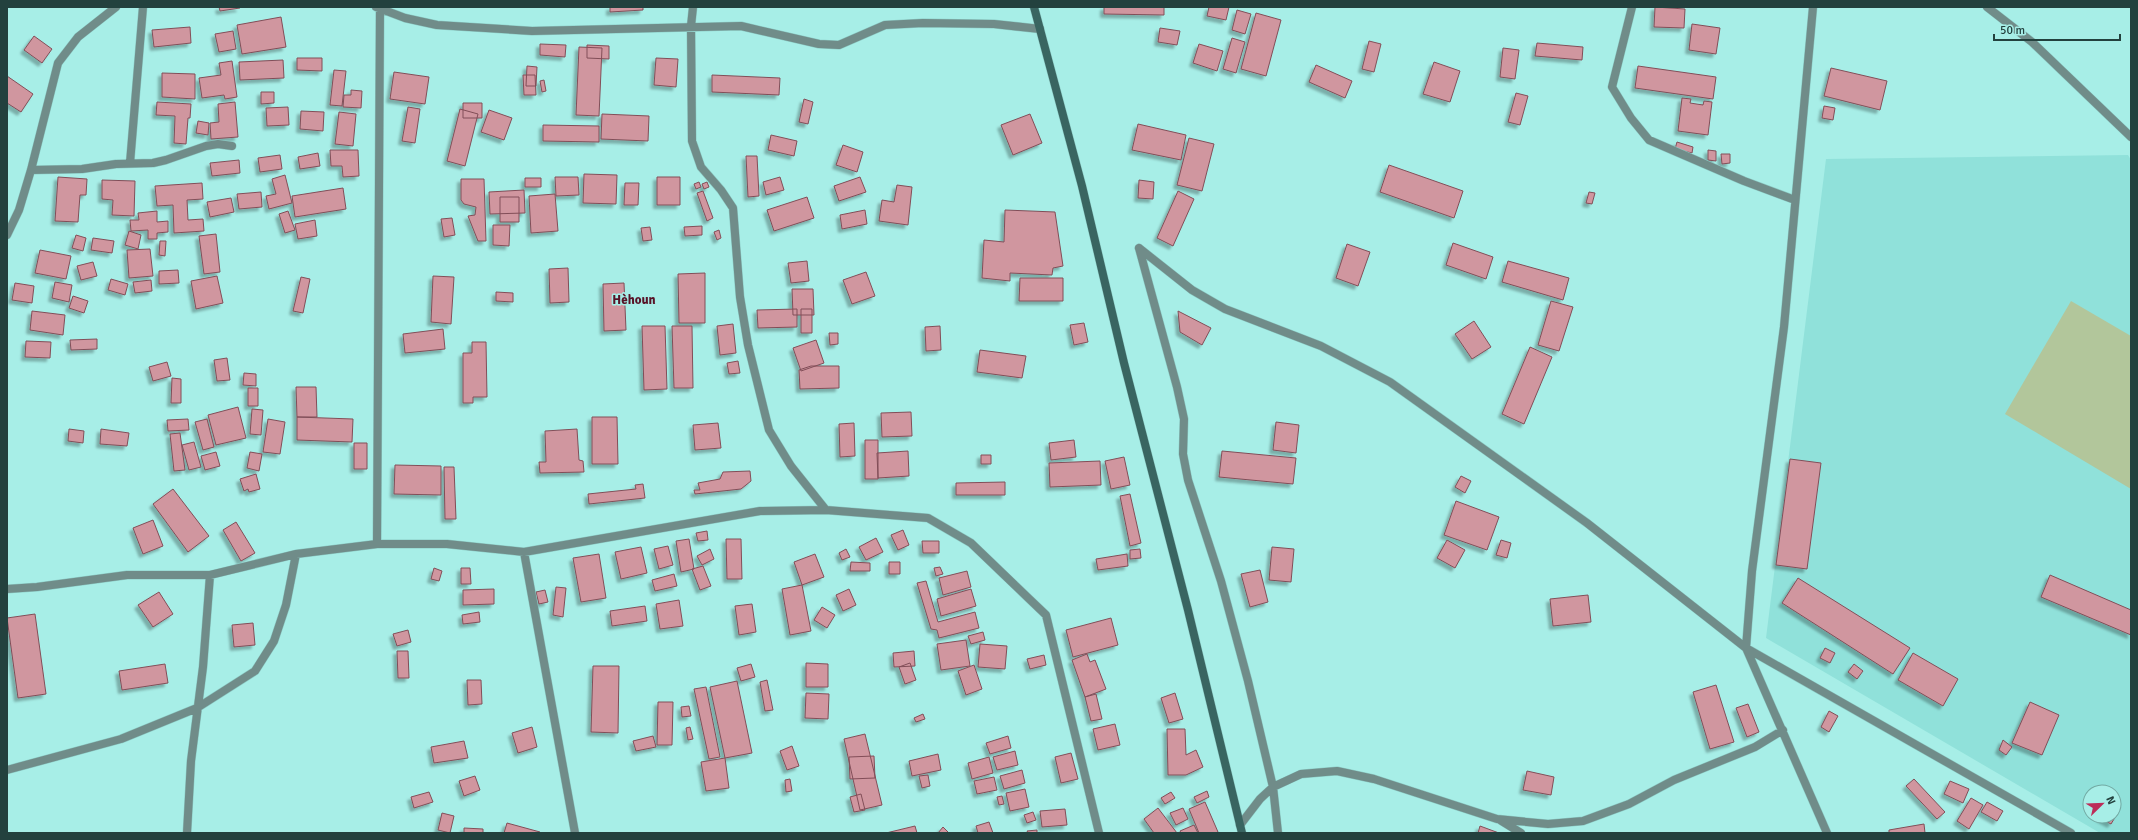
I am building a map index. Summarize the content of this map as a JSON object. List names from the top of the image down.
{
  "districts": ["Hèhoun"],
  "scale_bar": "50 m",
  "north": "top right"
}
